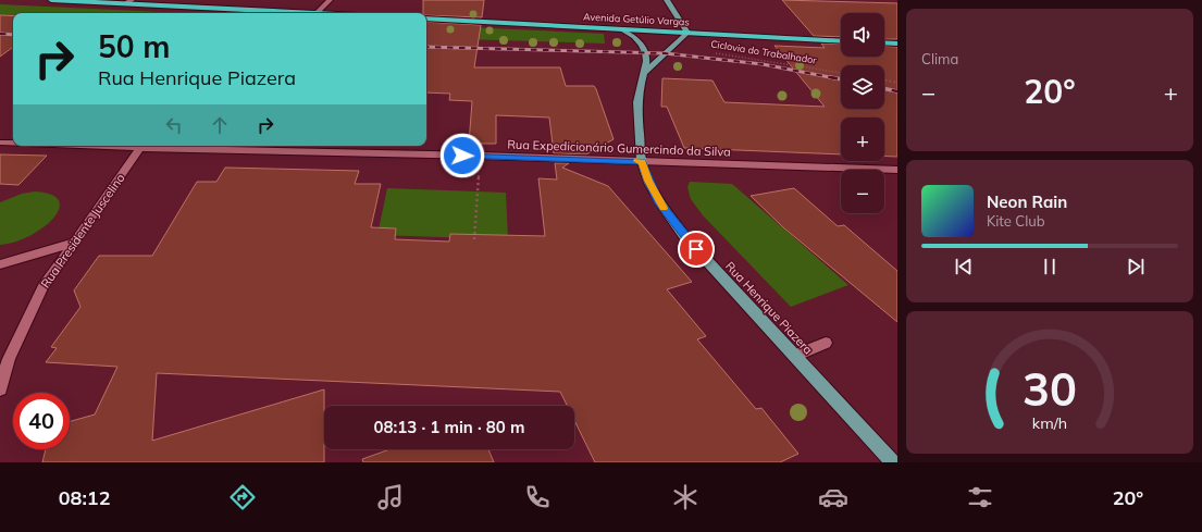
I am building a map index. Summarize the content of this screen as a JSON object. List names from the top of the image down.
{
  "streets": {
    "highway": ["Avenida Getúlio Vargas"],
    "main road": ["Rua Henrique Piazera"],
    "street": ["Rua Expedicionário Gumercindo da Silva", "Rua Presidente Juscelino"],
    "path": ["Ciclovia do Trabalhador"]
  },
  "crossings": [
    ["Avenida Getúlio Vargas", "Rua Henrique Piazera"],
    ["Rua Expedicionário Gumercindo da Silva", "Rua Presidente Juscelino"],
    ["Rua Expedicionário Gumercindo da Silva", "Rua Henrique Piazera"]
  ],
  "page": {
    "tile": "Clima",
    "map_buttons": ["+", "−"],
    "turn": ["50 m", "Rua Henrique Piazera"],
    "heat": ["−", "20°", "+"],
    "song": ["Neon Rain", "Kite Club"],
    "limit": "40",
    "trip": "08:13 · 1 min · 80 m",
    "tabs": ["08:12", "20°"],
    "gauge": ["30", "km/h"]
  }
}
